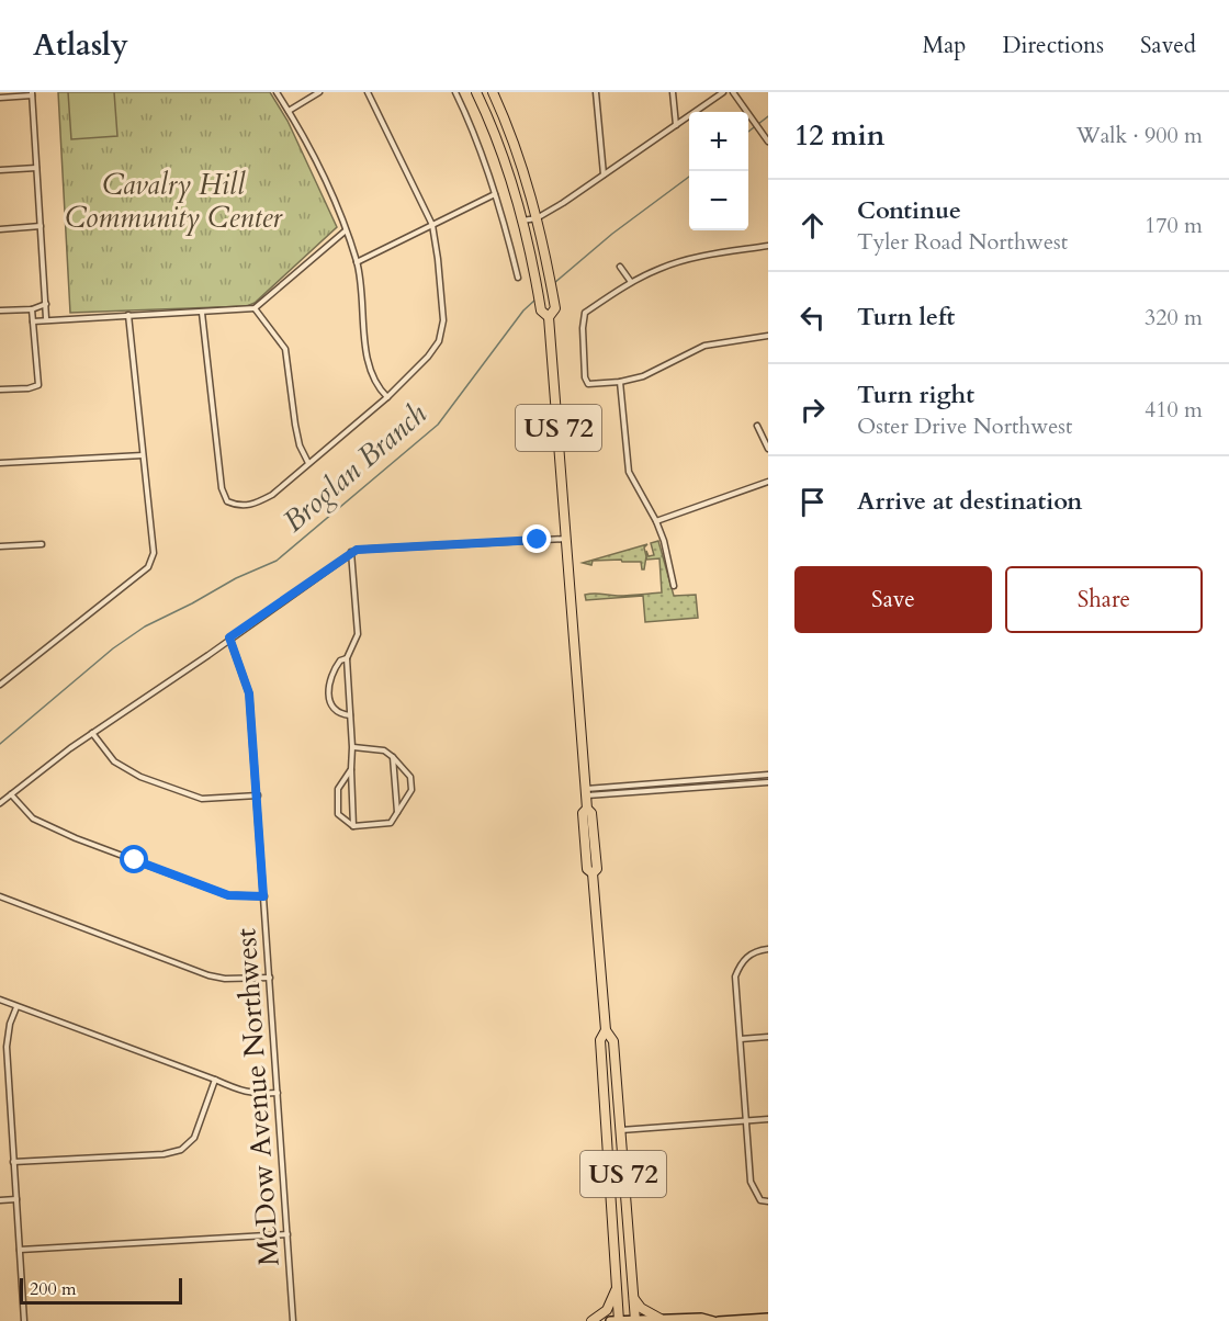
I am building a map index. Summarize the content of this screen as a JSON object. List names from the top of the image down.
{
  "streets": {
    "highway": ["US 72"],
    "street": ["McDow Avenue Northwest"]
  },
  "water": ["Broglan Branch"],
  "parks": ["Cavalry Hill Community Center"],
  "scale_bar": "200 m",
  "page": {
    "header": "Atlasly",
    "nav": ["Map", "Directions", "Saved"],
    "heading": ["12 min", "Walk · 900 m"],
    "map_buttons": ["+", "−"],
    "list": [
      ["Continue", "Tyler Road Northwest", "170 m"],
      ["Turn left", "320 m"],
      ["Turn right", "Oster Drive Northwest", "410 m"],
      "Arrive at destination"
    ],
    "buttons": ["Save", "Share"],
    "scale": "200 m"
  }
}
